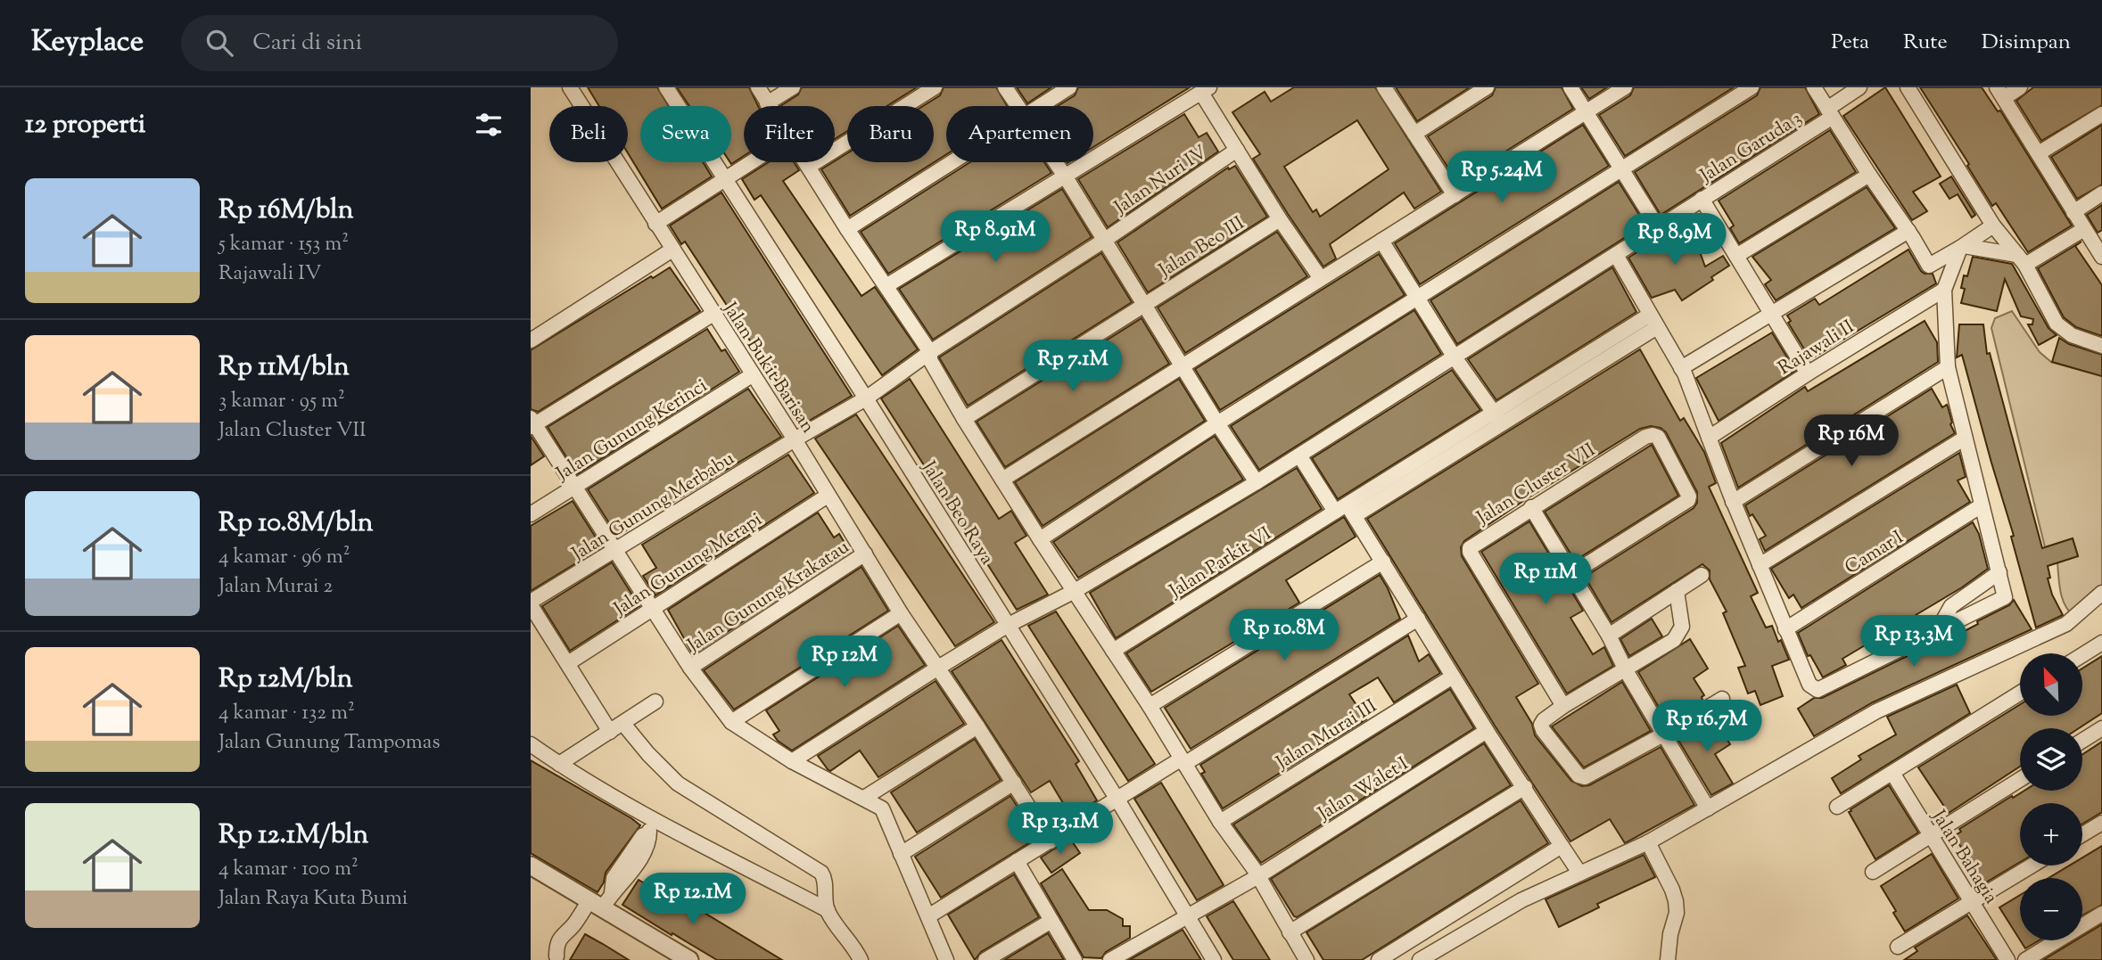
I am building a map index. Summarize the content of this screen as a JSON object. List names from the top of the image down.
{
  "streets": {
    "street": [
      "Jalan Garuda 3",
      "Jalan Nuri IV",
      "Jalan Beo III",
      "Rajawali II",
      "Jalan Bukit Barisan",
      "Jalan Gunung Kerinci",
      "Jalan Cluster VII",
      "Jalan Gunung Merbabu",
      "Jalan Beo Raya",
      "Camar I",
      "Jalan Parkit VI",
      "Jalan Gunung Merapi",
      "Jalan Gunung Krakatau",
      "Jalan Murai III",
      "Jalan Walet I",
      "Jalan Bahagia"
    ]
  },
  "crossings": [
    ["Jalan Garuda 3", "Jalan Bukit Barisan"],
    ["Jalan Garuda 3", "Jalan Beo Raya"],
    ["Jalan Nuri IV", "Jalan Gunung Merbabu"],
    ["Jalan Bukit Barisan", "Jalan Gunung Kerinci"],
    ["Jalan Bukit Barisan", "Jalan Gunung Merbabu"],
    ["Jalan Bukit Barisan", "Jalan Gunung Merapi"],
    ["Jalan Bukit Barisan", "Jalan Gunung Krakatau"],
    ["Jalan Gunung Merbabu", "Jalan Beo Raya"],
    ["Jalan Beo Raya", "Jalan Walet I"]
  ],
  "north": "top left",
  "page": {
    "header": "Keyplace",
    "search": "Cari di sini",
    "nav": ["Peta", "Rute", "Disimpan"],
    "heading": "12 properti",
    "chip": [
      "Beli",
      "Sewa",
      "Filter",
      "Baru",
      "Apartemen"
    ],
    "price": [
      "Rp 5.24M",
      "Rp 8.91M",
      "Rp 8.9M",
      "Rp 7.1M",
      "Rp 16M",
      "Rp 11M",
      "Rp 10.8M",
      "Rp 13.3M",
      "Rp 12M",
      "Rp 16.7M",
      "Rp 13.1M",
      "Rp 12.1M"
    ],
    "list": [
      {
        "name": "Rp 16M/bln",
        "note": "5 kamar · 153 m² · Rajawali IV"
      },
      {
        "name": "Rp 11M/bln",
        "note": "3 kamar · 95 m² · Jalan Cluster VII"
      },
      {
        "name": "Rp 10.8M/bln",
        "note": "4 kamar · 96 m² · Jalan Murai 2"
      },
      {
        "name": "Rp 12M/bln",
        "note": "4 kamar · 132 m² · Jalan Gunung Tampomas"
      },
      {
        "name": "Rp 12.1M/bln",
        "note": "4 kamar · 100 m² · Jalan Raya Kuta Bumi"
      }
    ],
    "map_buttons": ["+", "−"]
  }
}
